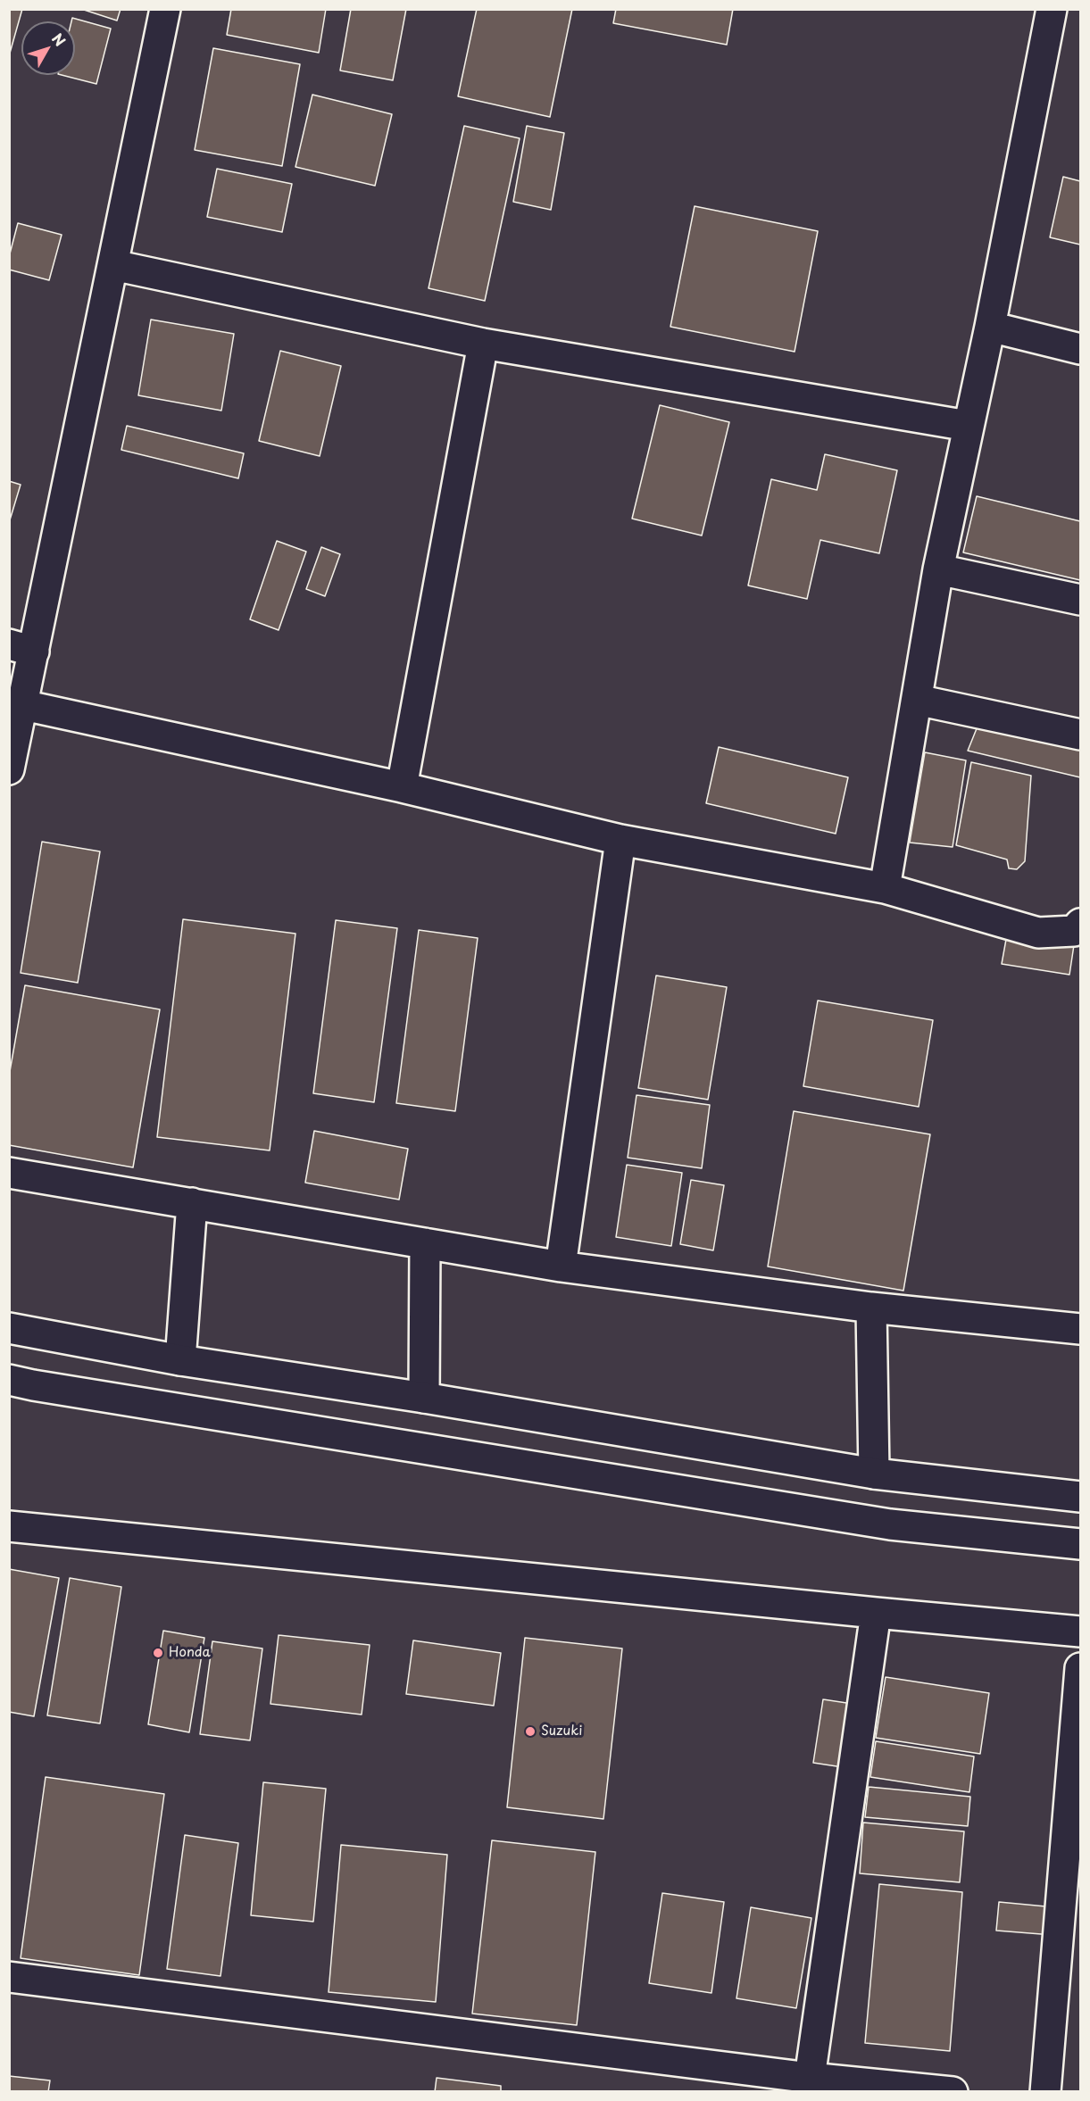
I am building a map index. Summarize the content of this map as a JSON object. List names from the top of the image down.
{
  "places": ["Honda", "Suzuki"],
  "north": "top right"
}
